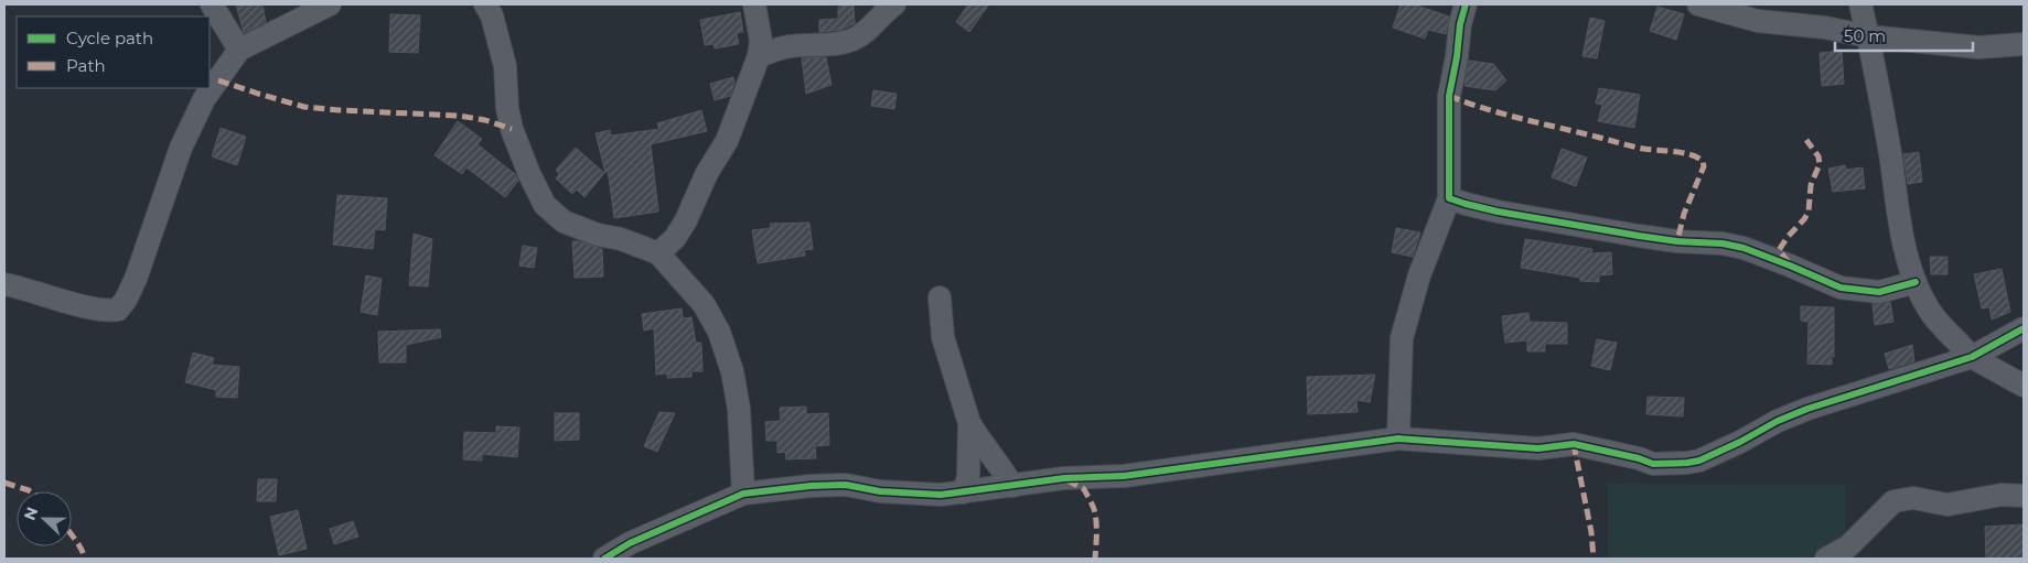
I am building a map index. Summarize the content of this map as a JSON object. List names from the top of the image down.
{
  "legend": ["Cycle path", "Path"],
  "scale_bar": "50 m",
  "north": "left"
}
